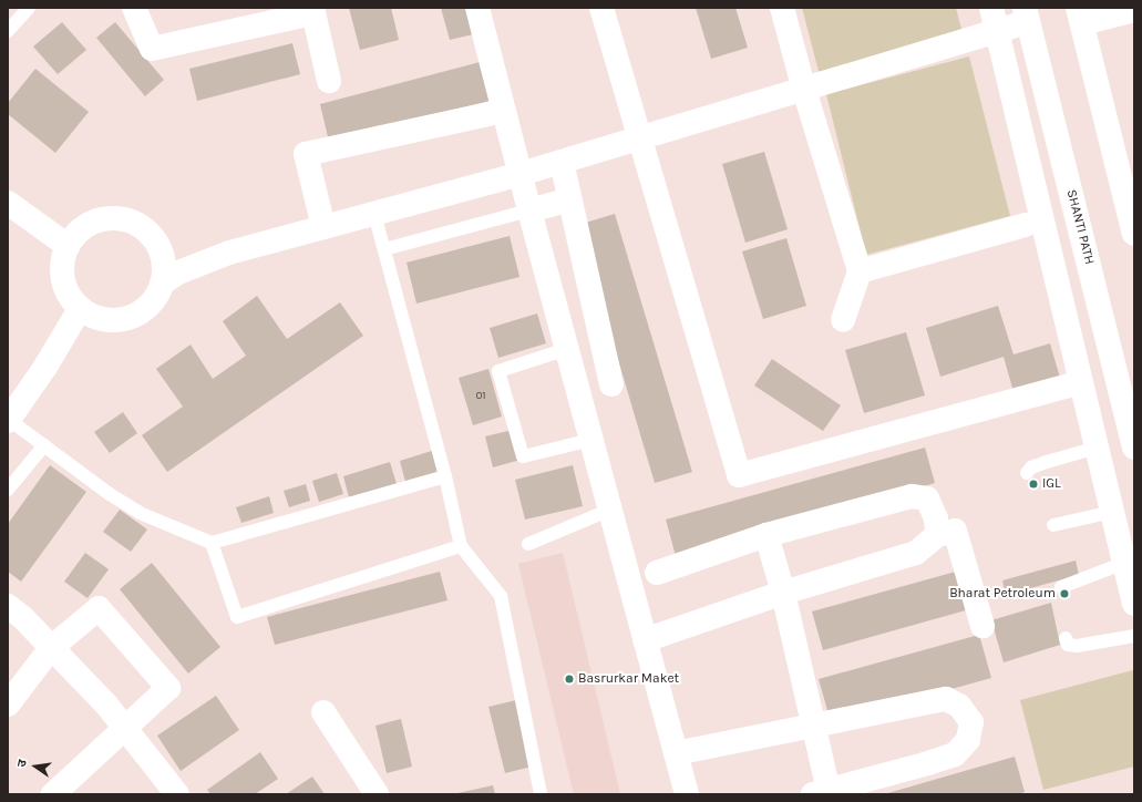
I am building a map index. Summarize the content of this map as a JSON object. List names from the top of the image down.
{
  "streets": {
    "street": ["SHANTI PATH"]
  },
  "places": ["IGL", "Bharat Petroleum", "Basrurkar Maket"],
  "house_numbers": ["01"],
  "north": "left"
}
